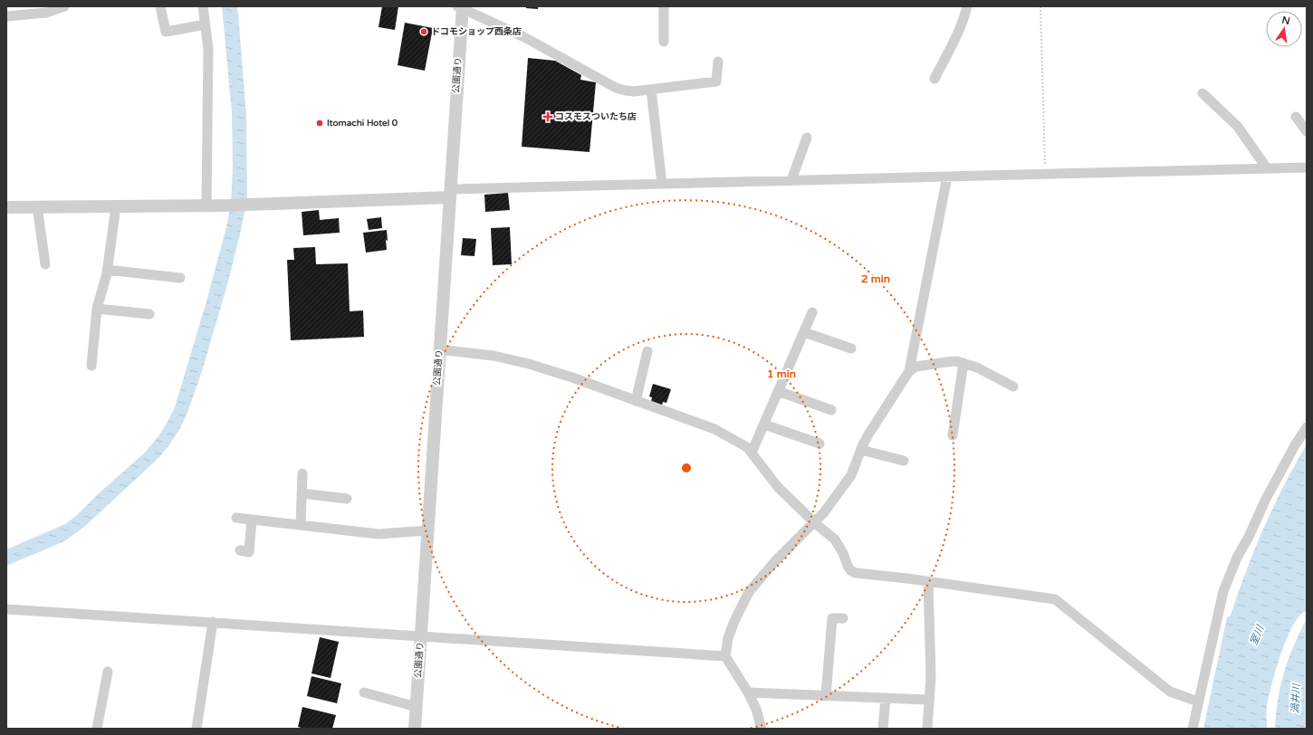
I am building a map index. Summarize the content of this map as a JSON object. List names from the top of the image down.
{
  "streets": {
    "street": ["公園通り"]
  },
  "water": ["室川", "渦井川"],
  "places": {
    "other": ["ドコモショップ西条店", "Itomachi Hotel 0"],
    "health": ["コスモスついたち店"]
  },
  "north": "top",
  "rings": ["2 min", "1 min"]
}
